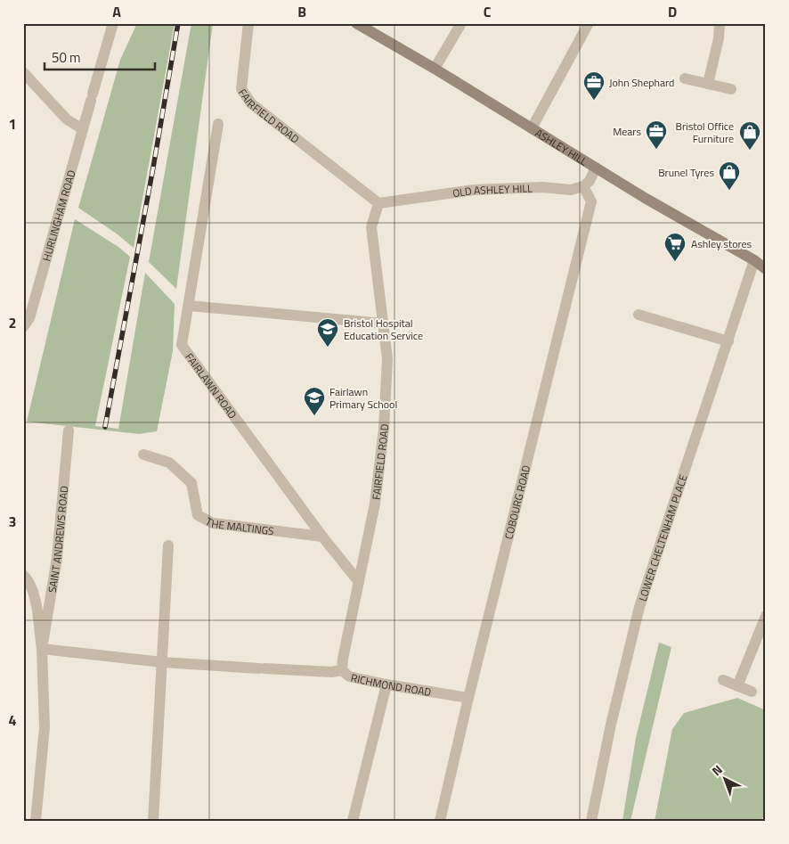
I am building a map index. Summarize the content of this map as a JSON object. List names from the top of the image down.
{
  "streets": {
    "main road": ["ASHLEY HILL"],
    "street": [
      "FAIRFIELD ROAD",
      "OLD ASHLEY HILL",
      "HURLINGHAM ROAD",
      "FAIRLAWN ROAD",
      "COBOURG ROAD",
      "THE MALTINGS",
      "LOWER CHELTENHAM PLACE",
      "SAINT ANDREWS ROAD",
      "RICHMOND ROAD"
    ]
  },
  "crossings": [
    ["FAIRFIELD ROAD", "OLD ASHLEY HILL"],
    ["FAIRFIELD ROAD", "FAIRLAWN ROAD"],
    ["FAIRFIELD ROAD", "RICHMOND ROAD"],
    ["ASHLEY HILL", "LOWER CHELTENHAM PLACE"],
    ["OLD ASHLEY HILL", "COBOURG ROAD"],
    ["FAIRLAWN ROAD", "THE MALTINGS"],
    ["COBOURG ROAD", "RICHMOND ROAD"],
    ["SAINT ANDREWS ROAD", "RICHMOND ROAD"]
  ],
  "places": {
    "office": ["John Shephard", "Mears"],
    "shop": ["Bristol Office Furniture", "Brunel Tyres"],
    "supermarket": ["Ashley stores"],
    "school or university": ["Bristol Hospital Education Service", "Fairlawn Primary School"]
  },
  "scale_bar": "50 m",
  "north": "top left",
  "grid": {
    "columns": [
      "A",
      "B",
      "C",
      "D"
    ],
    "rows": [
      "1",
      "2",
      "3",
      "4"
    ]
  }
}
